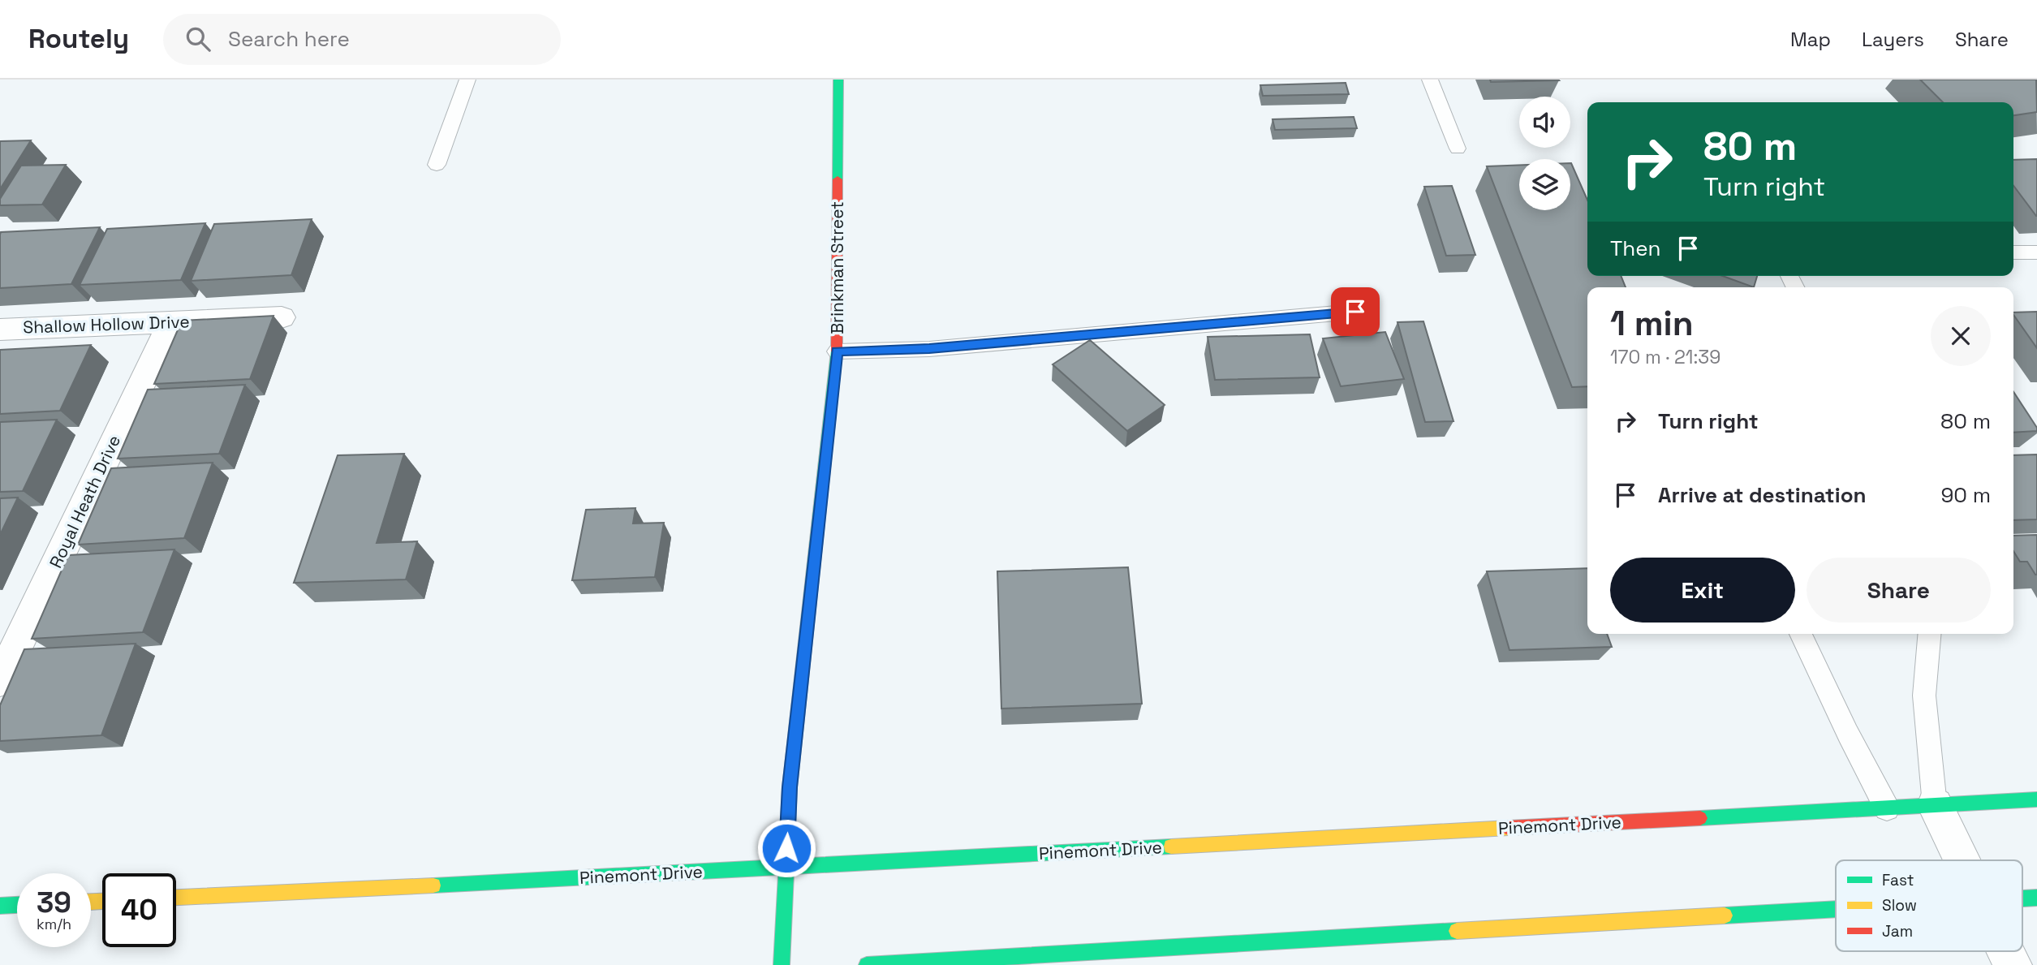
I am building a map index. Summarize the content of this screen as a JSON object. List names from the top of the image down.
{
  "streets": {
    "main road": ["Brinkman Street", "Pinemont Drive"],
    "street": ["Shallow Hollow Drive", "Royal Heath Drive"]
  },
  "crossings": [
    ["Brinkman Street", "Pinemont Drive"],
    ["Shallow Hollow Drive", "Royal Heath Drive"]
  ],
  "legend": ["Fast", "Slow", "Jam"],
  "page": {
    "header": "Routely",
    "search": "Search here",
    "nav": ["Map", "Layers", "Share"],
    "turn": ["80 m", "Turn right"],
    "then": "Then",
    "heading": ["1 min", "170 m · 21:39"],
    "list": [
      {
        "name": "Turn right",
        "value": "80 m"
      },
      {
        "name": "Arrive at destination",
        "value": "90 m"
      }
    ],
    "buttons": ["Exit", "Share"],
    "speed": "39 km/h",
    "limit": "40"
  }
}
